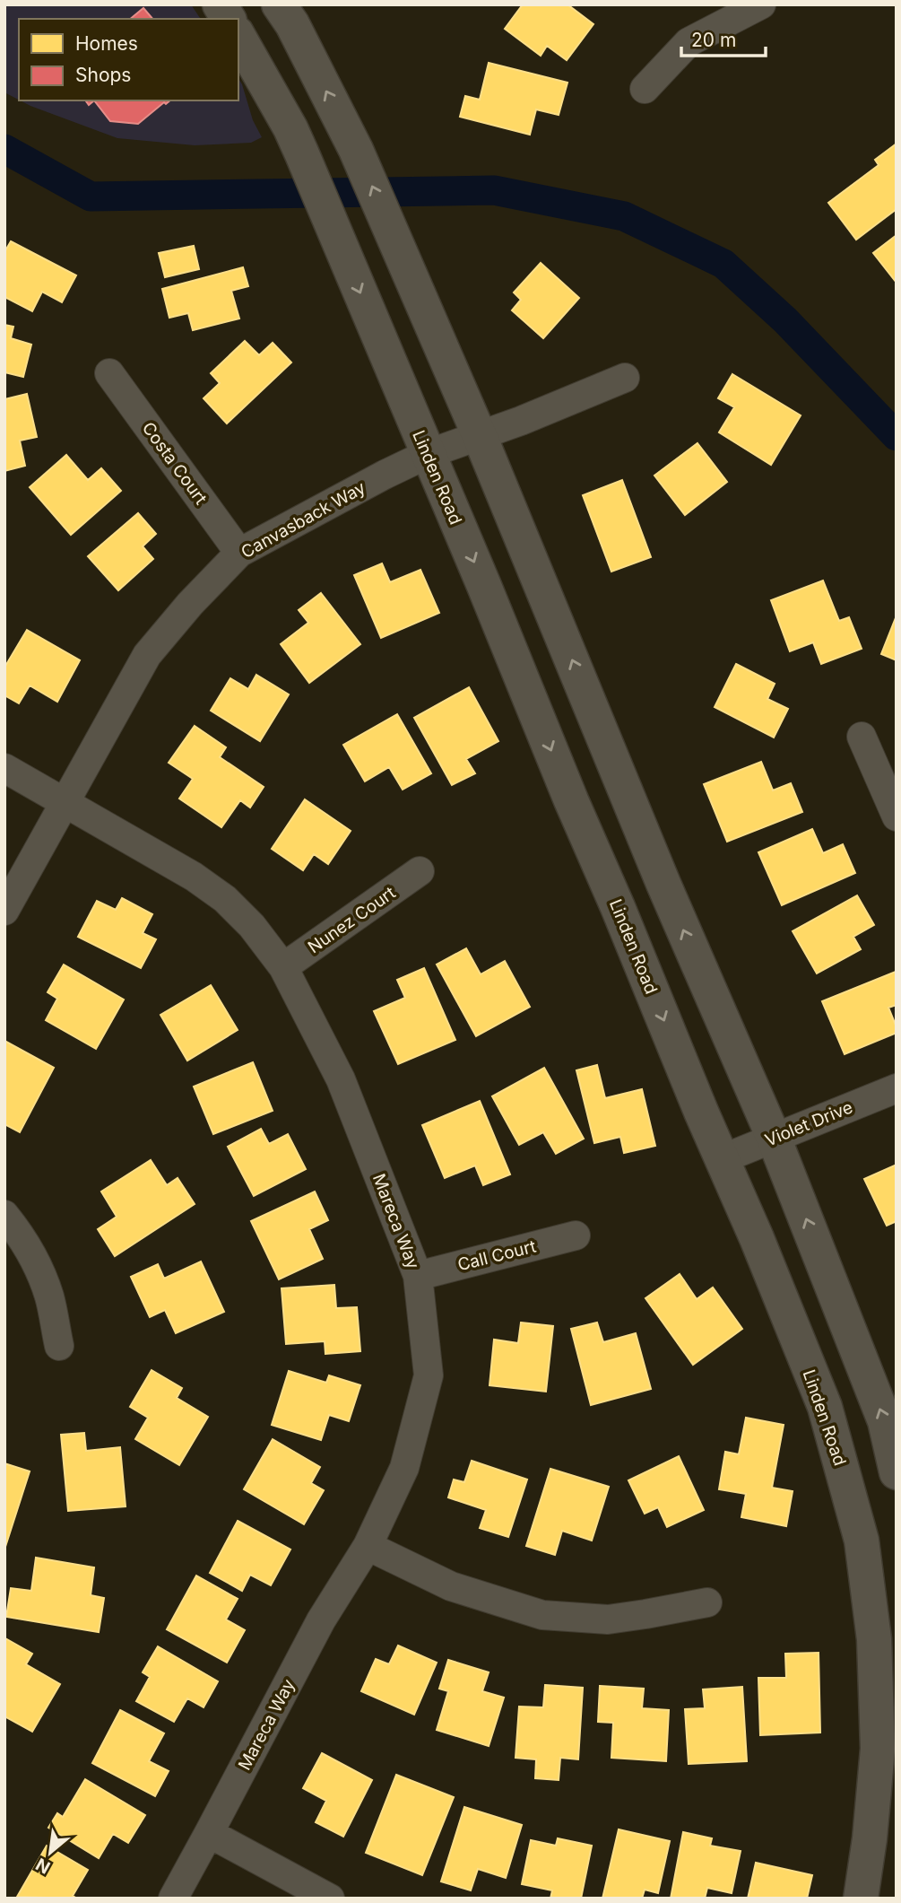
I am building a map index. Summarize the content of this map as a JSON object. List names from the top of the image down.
{
  "streets": {
    "street": [
      "Costa Court",
      "Linden Road",
      "Canvasback Way",
      "Nunez Court",
      "Violet Drive",
      "Mareca Way",
      "Call Court"
    ]
  },
  "crossings": [
    ["Costa Court", "Canvasback Way"],
    ["Linden Road", "Canvasback Way"],
    ["Linden Road", "Violet Drive"],
    ["Canvasback Way", "Mareca Way"],
    ["Nunez Court", "Mareca Way"],
    ["Mareca Way", "Call Court"]
  ],
  "legend": ["Homes", "Shops"],
  "scale_bar": "20 m",
  "north": "bottom left"
}
